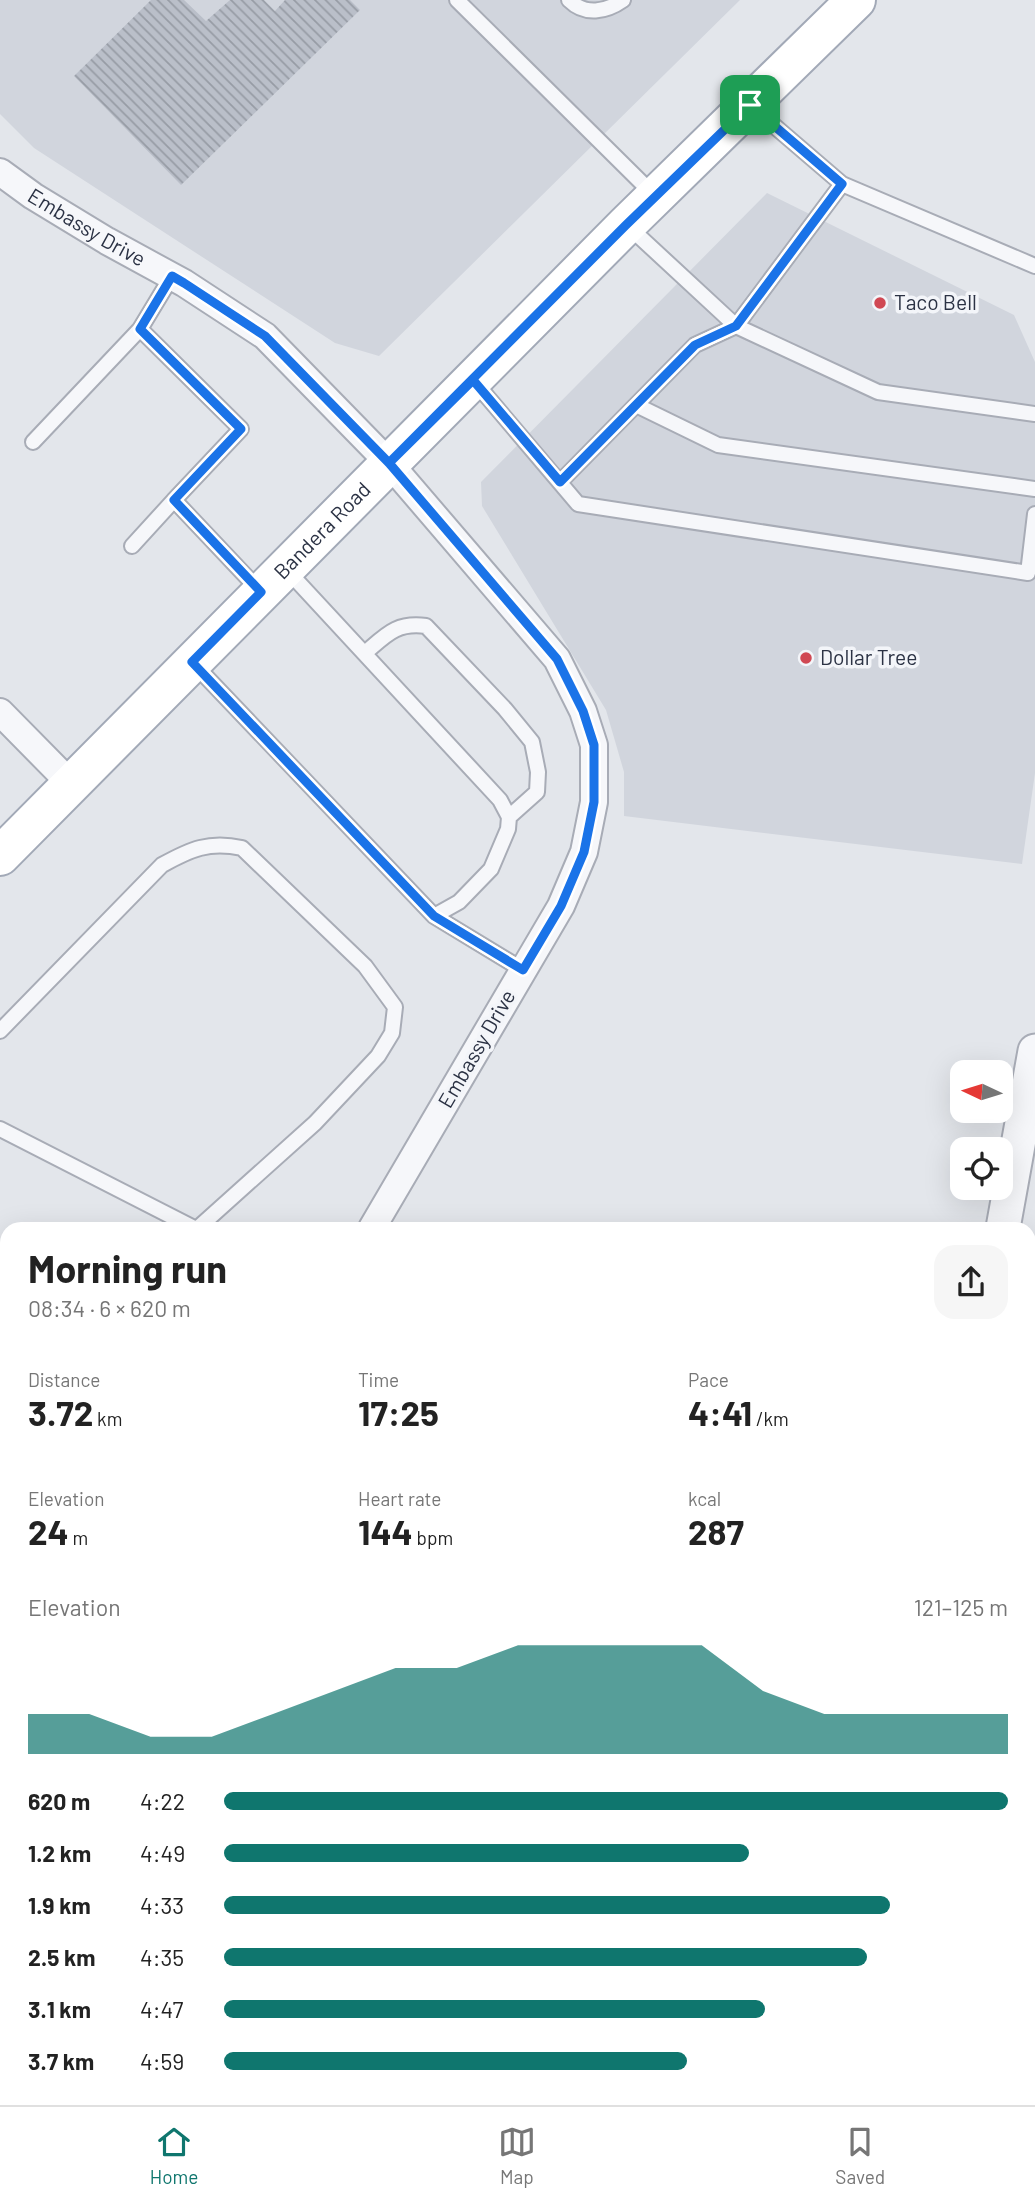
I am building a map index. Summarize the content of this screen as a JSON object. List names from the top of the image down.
{
  "streets": {
    "main road": ["Bandera Road"],
    "street": ["Embassy Drive"]
  },
  "crossings": [
    ["Embassy Drive", "Bandera Road"]
  ],
  "places": ["Taco Bell", "Dollar Tree"],
  "north": "left",
  "page": {
    "heading": ["Morning run", "08:34 · 6 × 620 m"],
    "stats": [
      ["Distance", "3.72 km"],
      ["Time", "17:25"],
      ["Pace", "4:41 /km"],
      ["Elevation", "24 m"],
      ["Heart rate", "144 bpm"],
      ["kcal", "287"]
    ],
    "chart": ["Elevation", "121–125 m"],
    "list": [
      {
        "name": "620 m",
        "note": "4:22"
      },
      {
        "name": "1.2 km",
        "note": "4:49"
      },
      {
        "name": "1.9 km",
        "note": "4:33"
      },
      {
        "name": "2.5 km",
        "note": "4:35"
      },
      {
        "name": "3.1 km",
        "note": "4:47"
      },
      {
        "name": "3.7 km",
        "note": "4:59"
      }
    ],
    "tabs": ["Home", "Map", "Saved"]
  }
}
